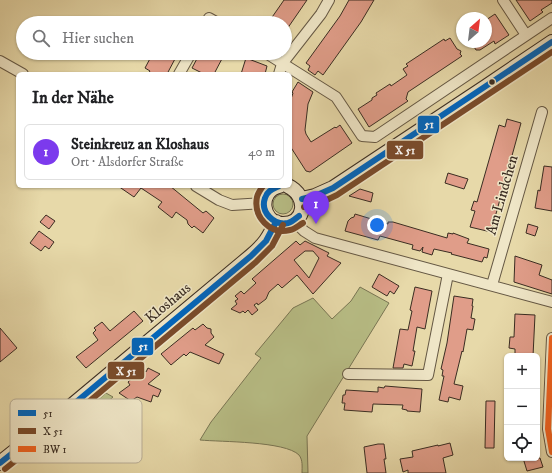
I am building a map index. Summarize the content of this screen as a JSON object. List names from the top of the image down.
{
  "streets": {
    "main road": ["Kloshaus"],
    "street": ["Am Lindchen"]
  },
  "lines": ["transit line 51"],
  "legend": ["51", "X 51", "BW 1"],
  "north": "top right",
  "page": {
    "search": "Hier suchen",
    "heading": "In der Nähe",
    "list": [
      {
        "mark": "1",
        "name": "Steinkreuz an Kloshaus",
        "note": "Ort · Alsdorfer Straße",
        "value": "40 m"
      }
    ],
    "pins": "1",
    "map_buttons": ["+", "−"]
  }
}
